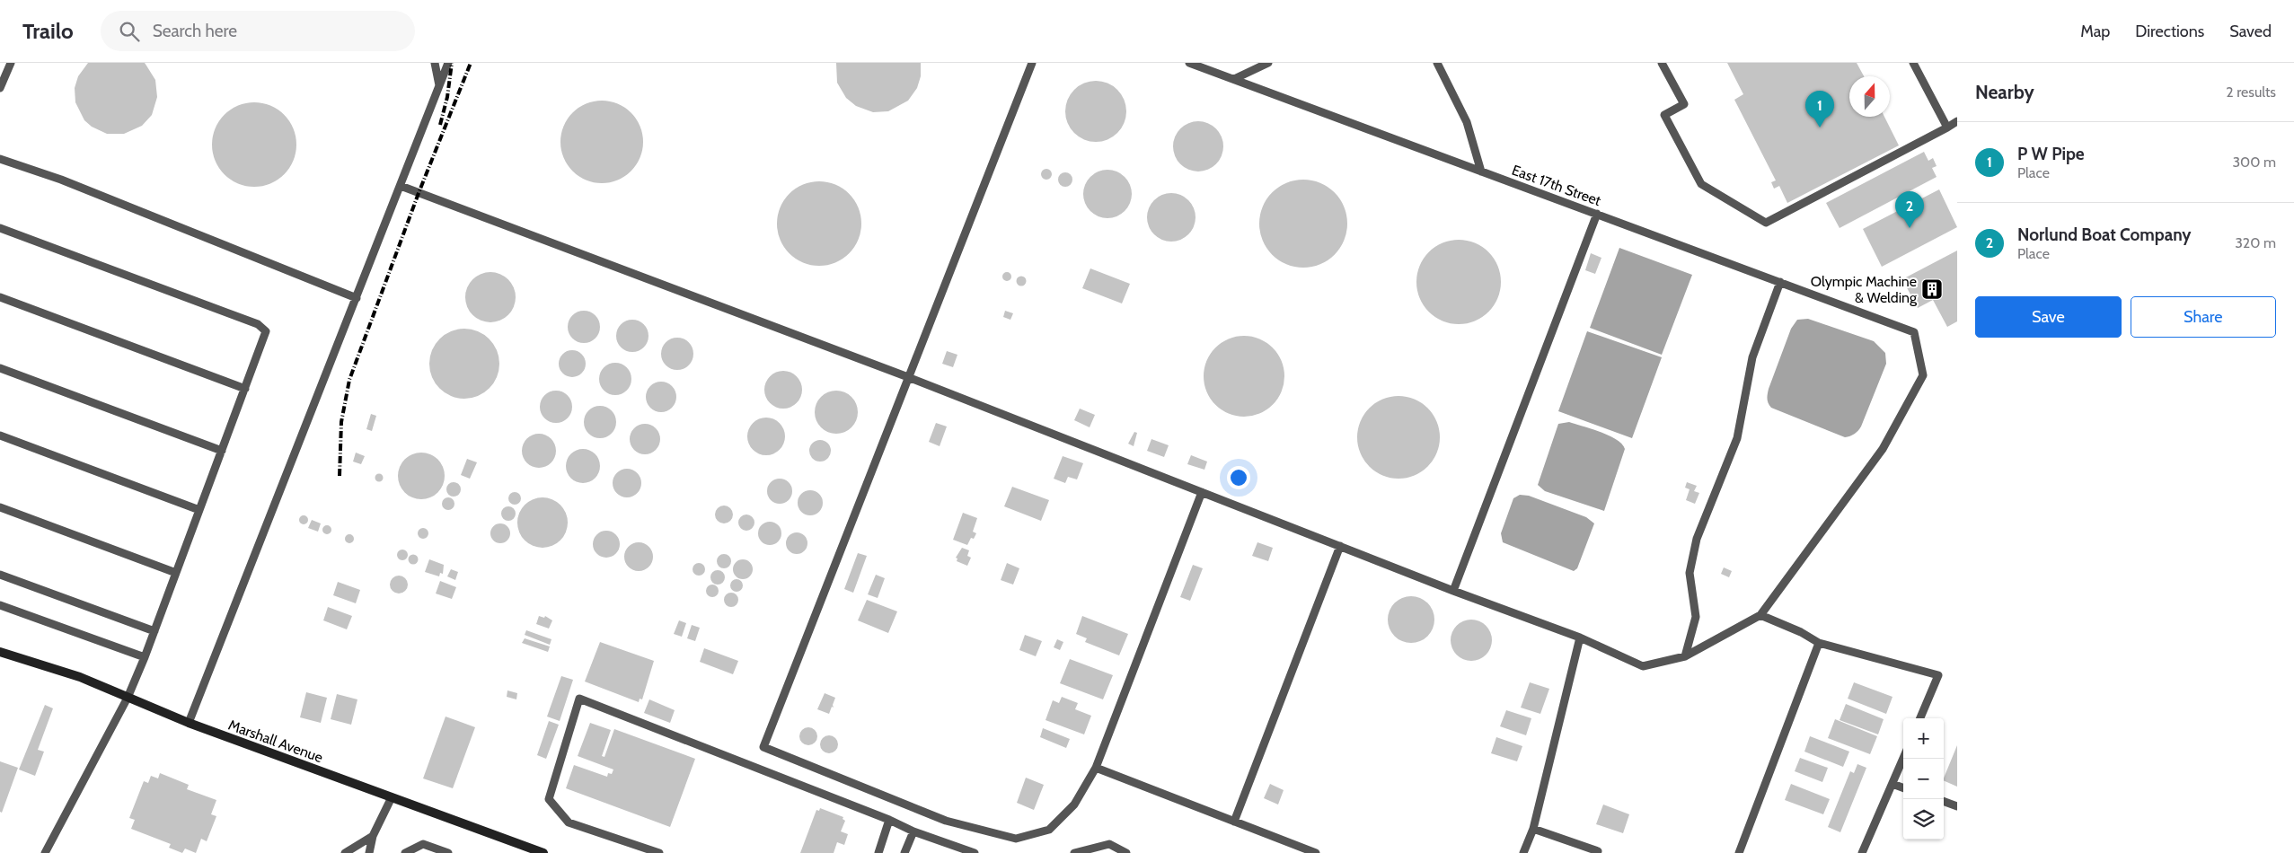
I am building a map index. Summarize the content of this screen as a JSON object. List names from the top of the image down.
{
  "streets": {
    "street": ["Marshall Avenue"],
    "lane": ["East 17th Street"]
  },
  "places": {
    "building": ["Olympic Machine & Welding"]
  },
  "north": "top",
  "page": {
    "header": "Trailo",
    "search": "Search here",
    "nav": ["Map", "Directions", "Saved"],
    "heading": ["Nearby", "2 results"],
    "pins": ["1", "2"],
    "list": [
      {
        "mark": "1",
        "name": "P W Pipe",
        "note": "Place",
        "value": "300 m"
      },
      {
        "mark": "2",
        "name": "Norlund Boat Company",
        "note": "Place",
        "value": "320 m"
      }
    ],
    "buttons": ["Save", "Share"],
    "map_buttons": ["+", "−"]
  }
}
